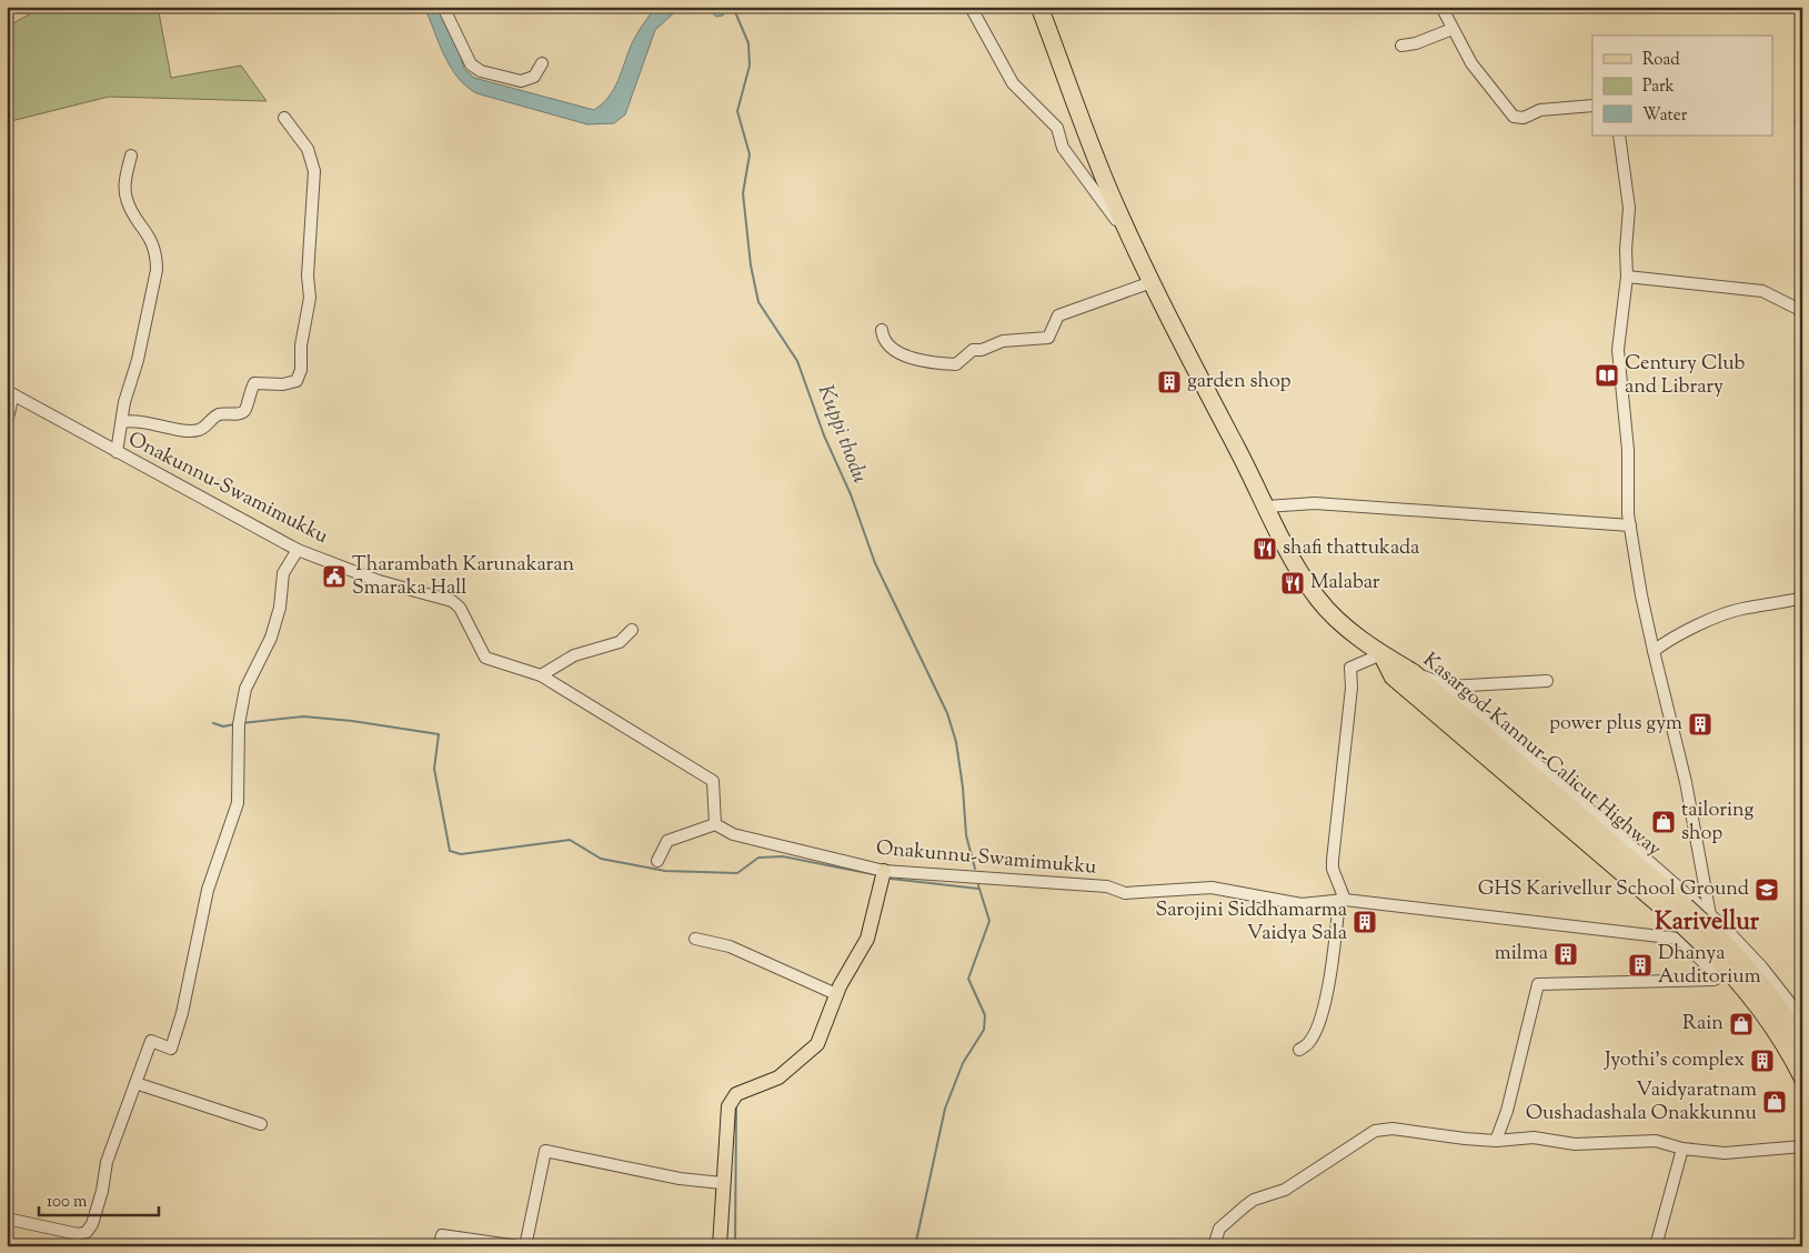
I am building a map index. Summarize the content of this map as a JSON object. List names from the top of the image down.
{
  "streets": {
    "highway": ["Kasargod-Kannur-Calicut Highway"],
    "street": ["Onakunnu-Swamimukku"]
  },
  "districts": ["Karivellur"],
  "water": ["Kuppi thodu"],
  "places": {
    "library": ["Century Club and Library"],
    "building": [
      "garden shop",
      "power plus gym",
      "Sarojini Siddhamarma Vaidya Sala",
      "milma",
      "Dhanya Auditorium",
      "Jyothi's complex"
    ],
    "restaurant": ["shafi thattukada", "Malabar"],
    "public building": ["Tharambath Karunakaran Smaraka Hall"],
    "shop": ["tailoring shop", "Rain", "Vaidyaratnam Oushadashala Onakkunnu"],
    "school or university": ["GHS Karivellur School Ground"]
  },
  "legend": ["Road", "Park", "Water"],
  "scale_bar": "100 m"
}
